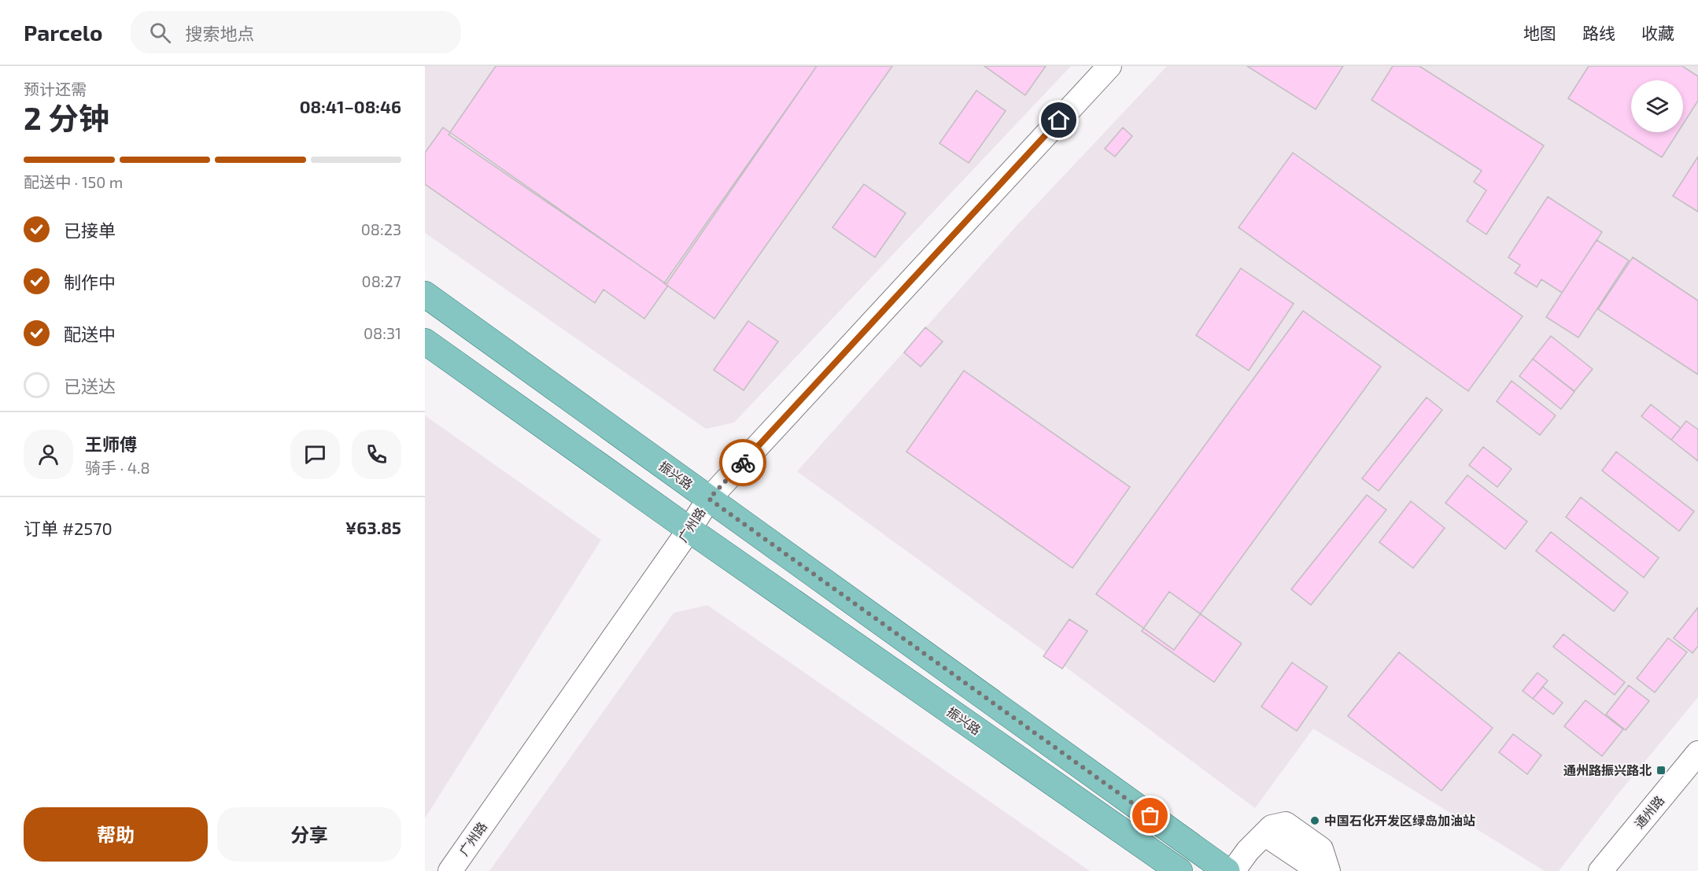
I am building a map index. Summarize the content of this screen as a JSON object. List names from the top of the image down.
{
  "streets": {
    "main road": ["振兴路"],
    "street": ["广州路", "通州路"]
  },
  "crossings": [
    ["振兴路", "广州路"]
  ],
  "places": {
    "transit": ["通州路振兴路北"],
    "other": ["中国石化开发区绿岛加油站"]
  },
  "page": {
    "header": "Parcelo",
    "search": "搜索地点",
    "nav": ["地图", "路线", "收藏"],
    "heading": ["2 分钟", "预计还需", "08:41–08:46"],
    "panel": [
      "王师傅",
      "骑手 · 4.8",
      "订单 #2570",
      "¥63.85"
    ],
    "bar": "配送中 · 150 m",
    "list": [
      ["已接单", "08:23"],
      ["制作中", "08:27"],
      ["配送中", "08:31"],
      "已送达"
    ],
    "buttons": ["帮助", "分享"]
  }
}
